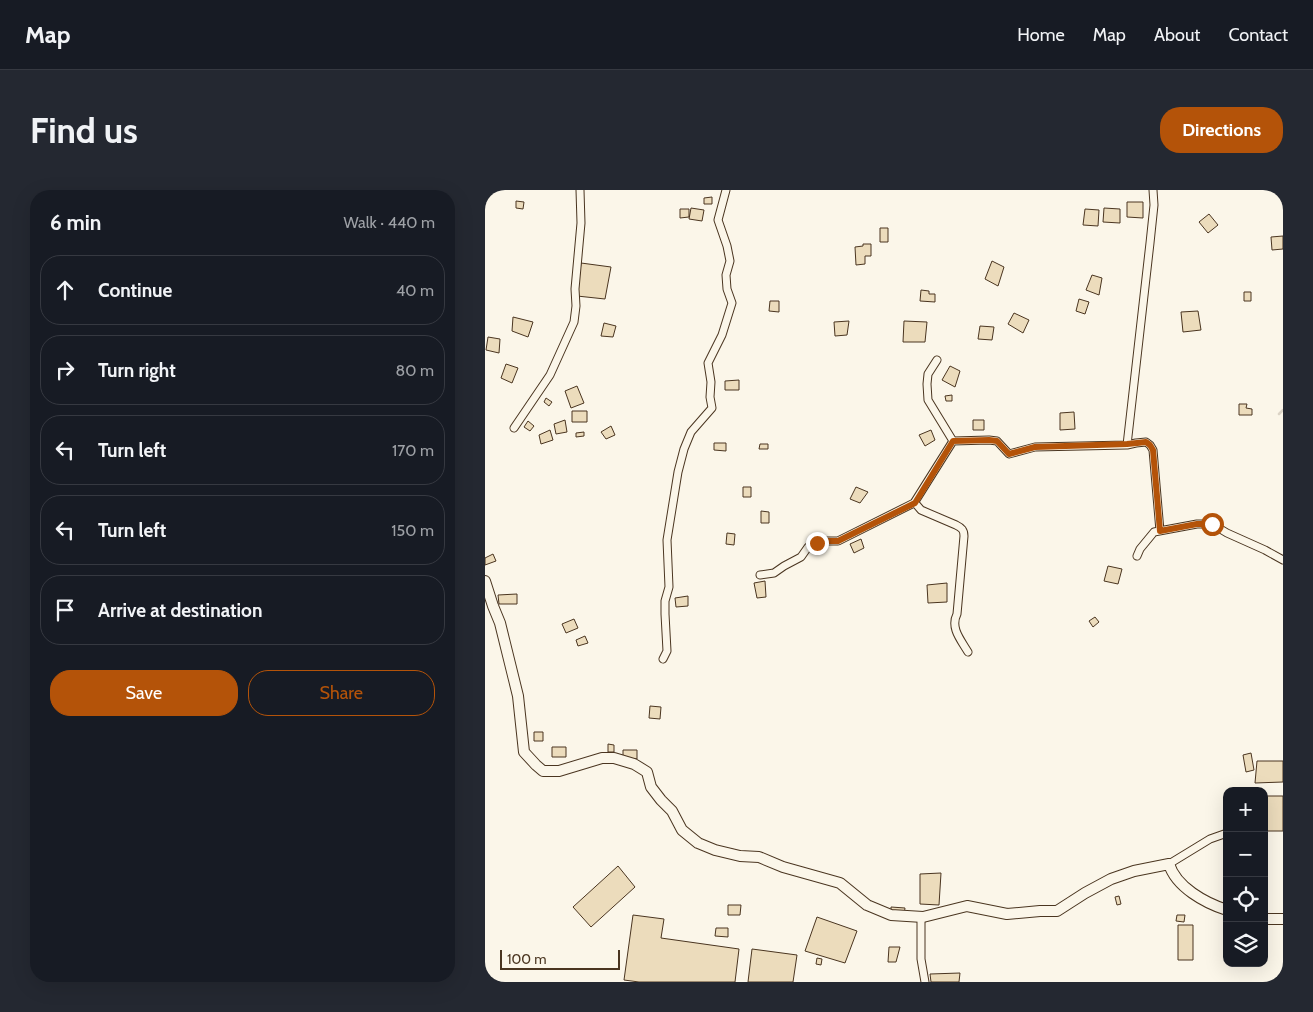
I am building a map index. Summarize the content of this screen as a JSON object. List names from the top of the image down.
{
  "scale_bar": "100 m",
  "page": {
    "header": "Map",
    "nav": [
      "Home",
      "Map",
      "About",
      "Contact"
    ],
    "buttons": [
      "Directions",
      ["Save", "Share"]
    ],
    "title": "Find us",
    "heading": ["6 min", "Walk · 440 m"],
    "list": [
      ["Continue", "40 m"],
      ["Turn right", "80 m"],
      ["Turn left", "170 m"],
      ["Turn left", "150 m"],
      "Arrive at destination"
    ],
    "map_buttons": ["+", "−"],
    "scale": "100 m"
  }
}
